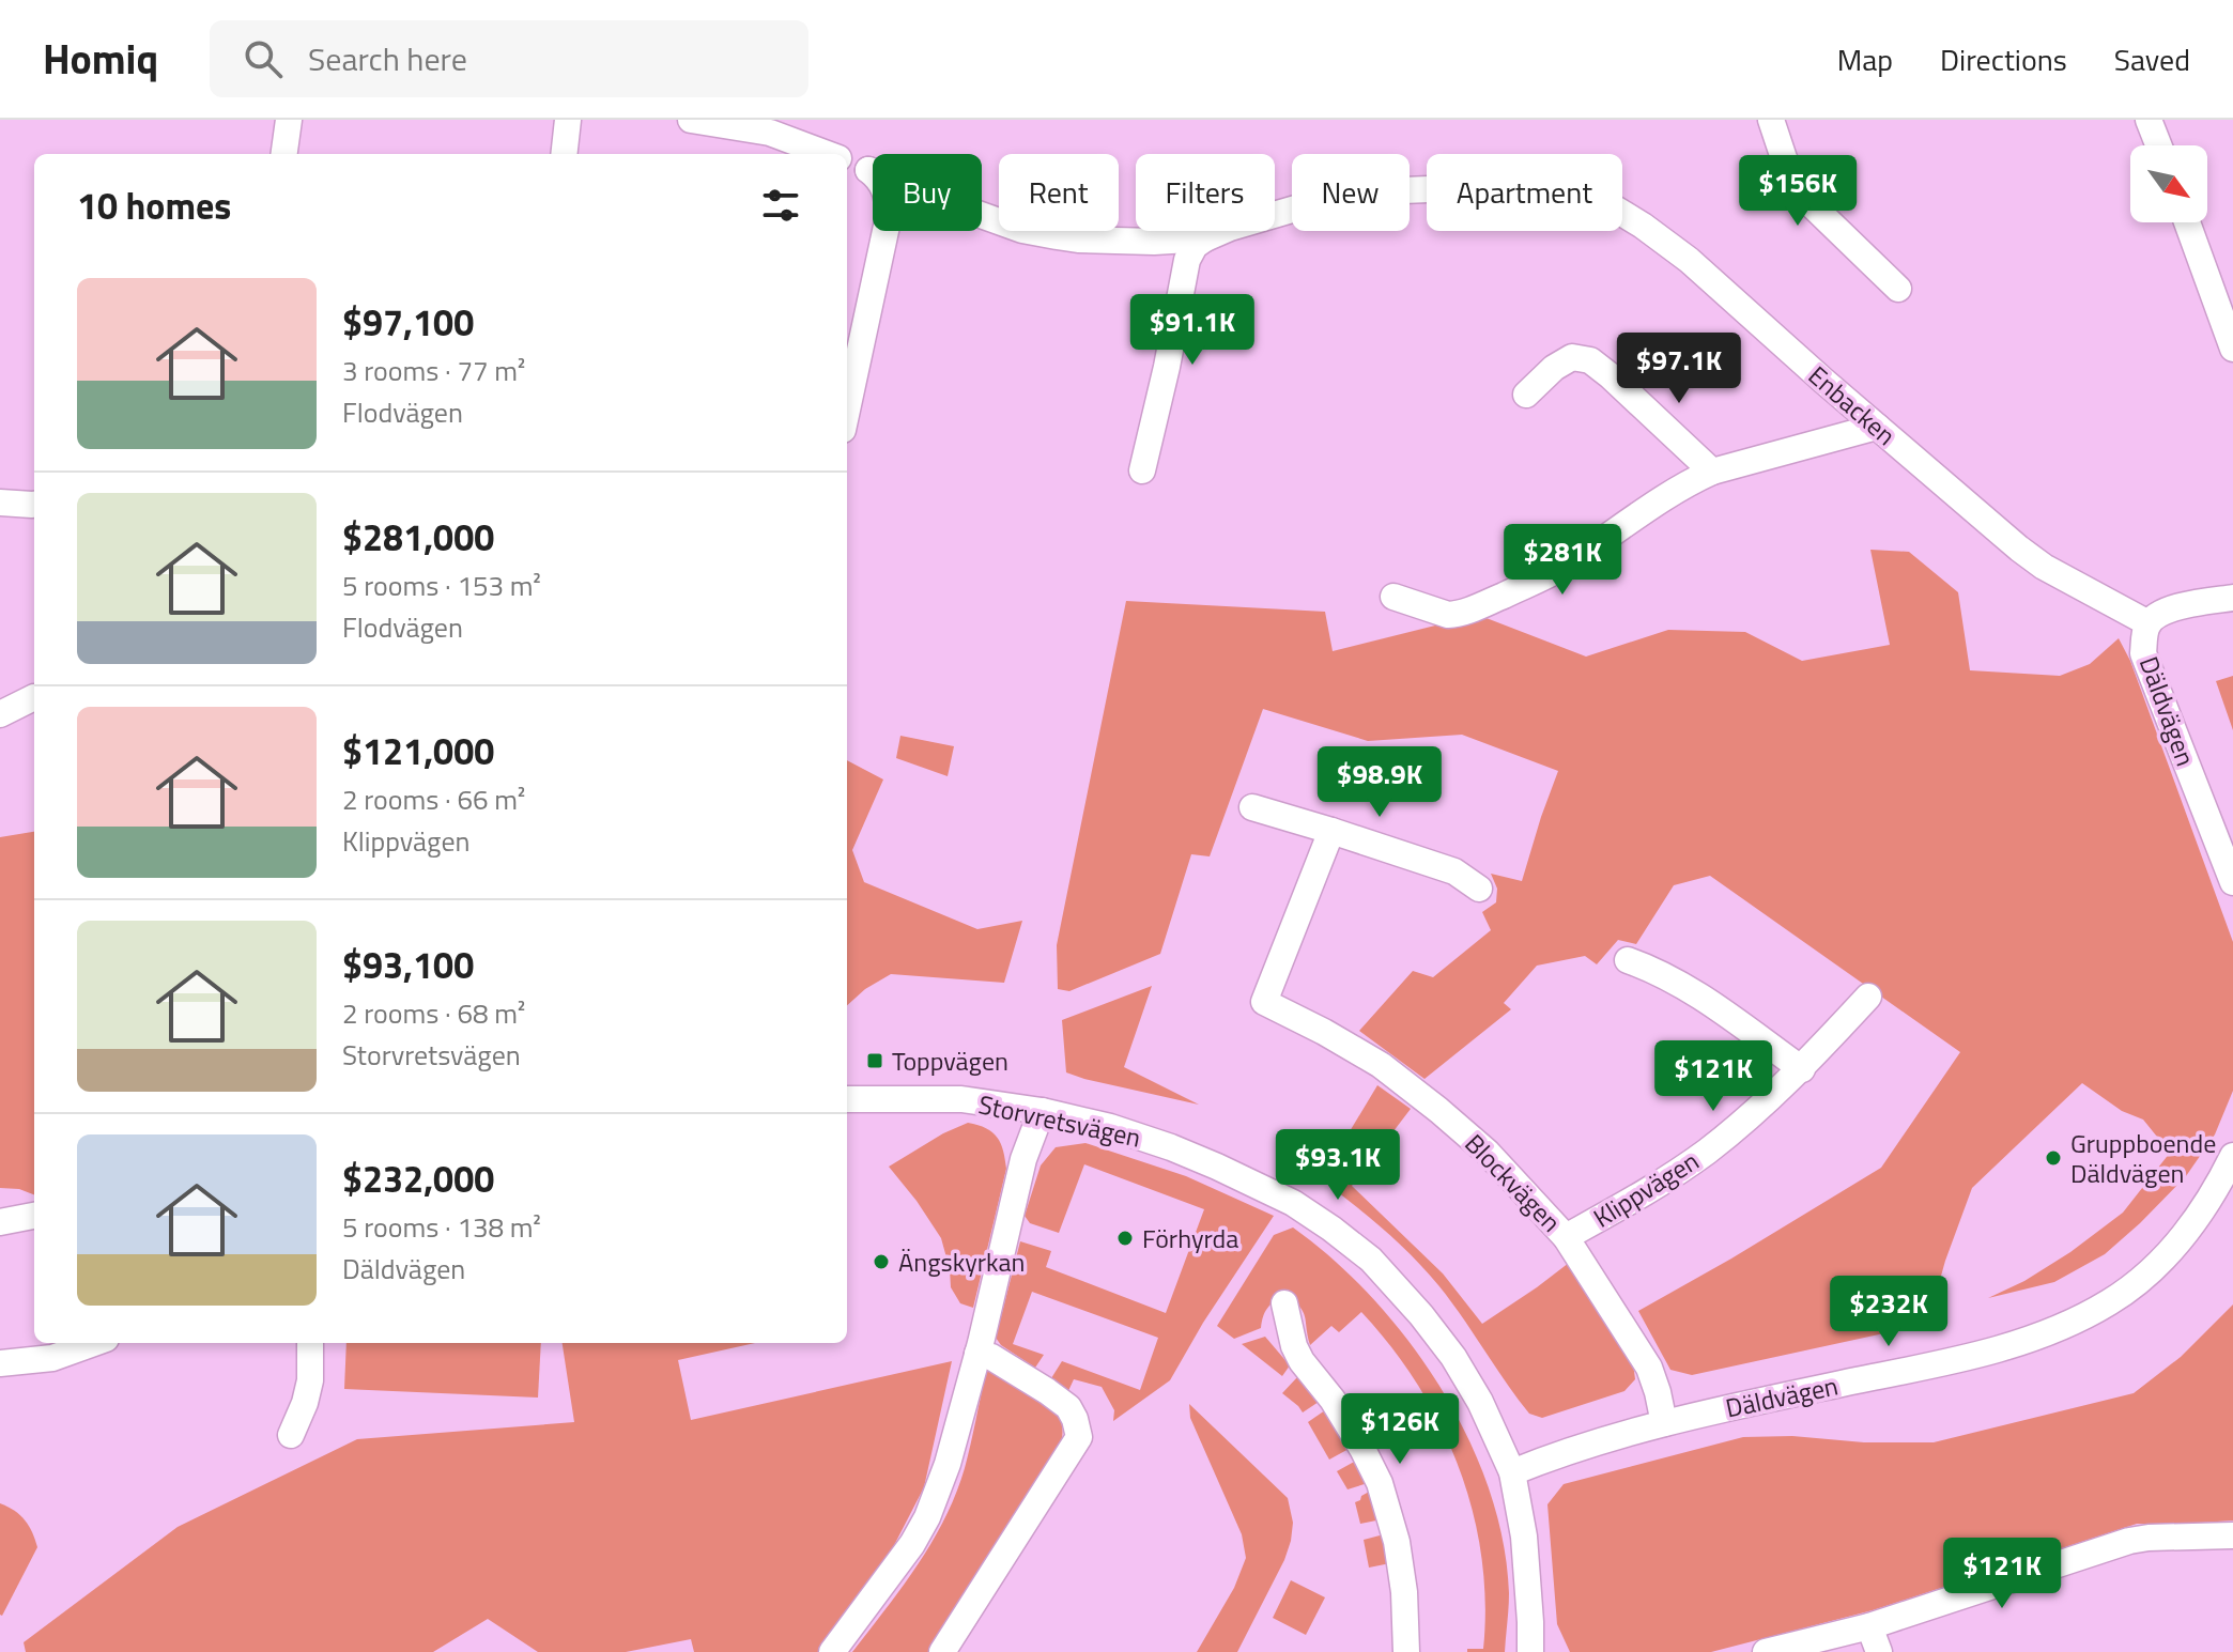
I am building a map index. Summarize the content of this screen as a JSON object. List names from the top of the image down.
{
  "streets": {
    "street": [
      "Enbacken",
      "Däldvägen",
      "Storvretsvägen",
      "Blockvägen",
      "Klippvägen"
    ]
  },
  "crossings": [
    ["Enbacken", "Däldvägen"],
    ["Däldvägen", "Storvretsvägen"],
    ["Däldvägen", "Blockvägen"],
    ["Blockvägen", "Klippvägen"]
  ],
  "places": {
    "transit": ["Toppvägen"],
    "other": ["Gruppboende Däldvägen", "Förhyrda", "Ängskyrkan"]
  },
  "north": "bottom right",
  "page": {
    "header": "Homiq",
    "search": "Search here",
    "nav": ["Map", "Directions", "Saved"],
    "chip": [
      "Buy",
      "Rent",
      "Filters",
      "New",
      "Apartment"
    ],
    "heading": "10 homes",
    "price": [
      "$156K",
      "$91.1K",
      "$97.1K",
      "$281K",
      "$98.9K",
      "$121K",
      "$93.1K",
      "$232K",
      "$126K",
      "$121K"
    ],
    "list": [
      {
        "name": "$97,100",
        "note": "3 rooms · 77 m² · Flodvägen"
      },
      {
        "name": "$281,000",
        "note": "5 rooms · 153 m² · Flodvägen"
      },
      {
        "name": "$121,000",
        "note": "2 rooms · 66 m² · Klippvägen"
      },
      {
        "name": "$93,100",
        "note": "2 rooms · 68 m² · Storvretsvägen"
      },
      {
        "name": "$232,000",
        "note": "5 rooms · 138 m² · Däldvägen"
      }
    ]
  }
}
